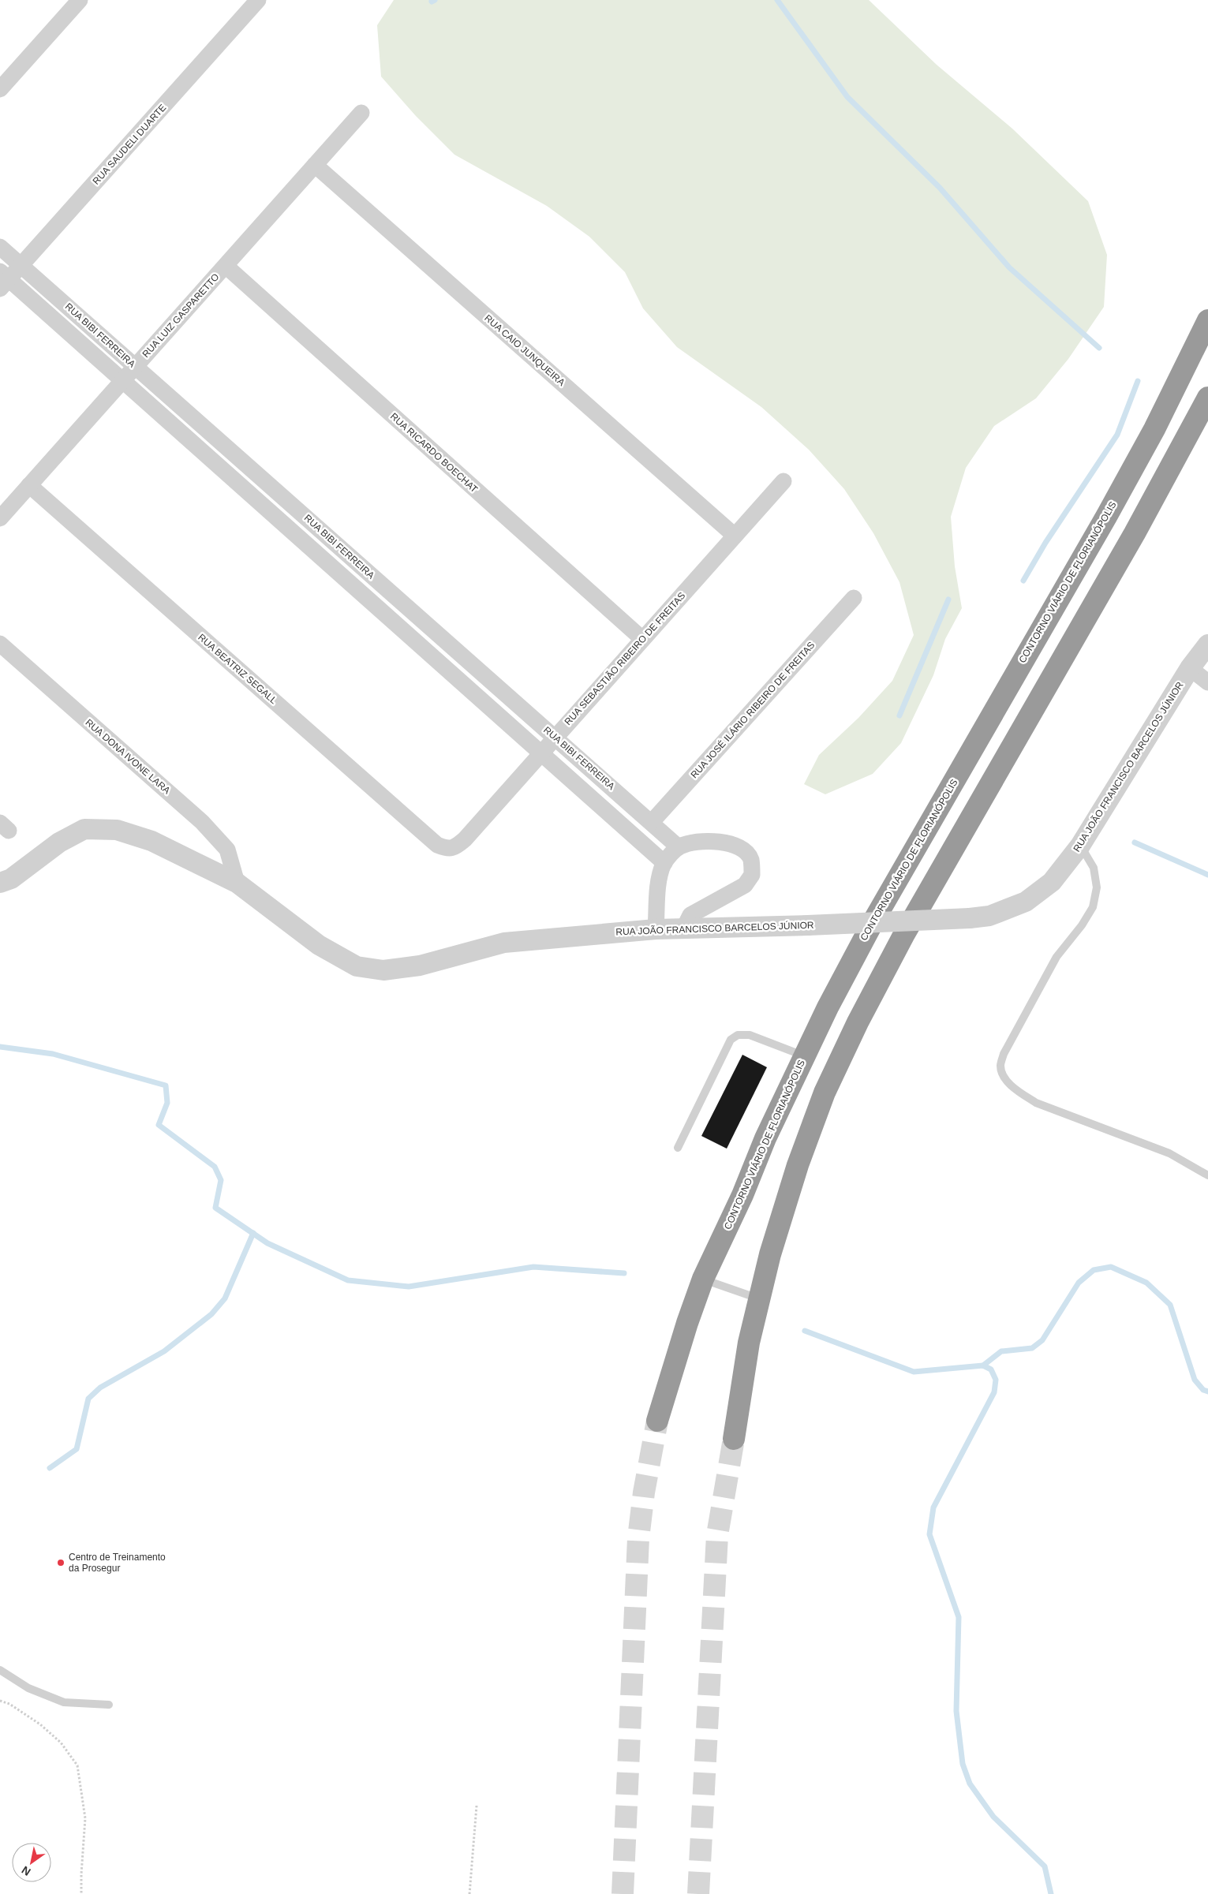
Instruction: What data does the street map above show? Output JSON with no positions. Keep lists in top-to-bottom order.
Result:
{
  "streets": {
    "highway": ["CONTORNO VIÁRIO DE FLORIANÓPOLIS"],
    "street": [
      "RUA SAUDELI DUARTE",
      "RUA LUIZ GASPARETTO",
      "RUA BIBI FERREIRA",
      "RUA CAIO JUNQUEIRA",
      "RUA RICARDO BOECHAT",
      "RUA SEBASTIÃO RIBEIRO DE FREITAS",
      "RUA BEATRIZ SEGALL",
      "RUA JOSÉ ILÁRIO RIBEIRO DE FREITAS",
      "RUA DONA IVONE LARA",
      "RUA JOÃO FRANCISCO BARCELOS JÚNIOR"
    ]
  },
  "crossings": [
    ["RUA SAUDELI DUARTE", "RUA BIBI FERREIRA"],
    ["RUA LUIZ GASPARETTO", "RUA BIBI FERREIRA"],
    ["RUA LUIZ GASPARETTO", "RUA CAIO JUNQUEIRA"],
    ["RUA LUIZ GASPARETTO", "RUA RICARDO BOECHAT"],
    ["RUA LUIZ GASPARETTO", "RUA BEATRIZ SEGALL"],
    ["RUA BIBI FERREIRA", "RUA SEBASTIÃO RIBEIRO DE FREITAS"],
    ["RUA BIBI FERREIRA", "RUA JOSÉ ILÁRIO RIBEIRO DE FREITAS"],
    ["RUA CAIO JUNQUEIRA", "RUA SEBASTIÃO RIBEIRO DE FREITAS"],
    ["RUA RICARDO BOECHAT", "RUA SEBASTIÃO RIBEIRO DE FREITAS"],
    ["RUA SEBASTIÃO RIBEIRO DE FREITAS", "RUA BEATRIZ SEGALL"],
    ["RUA DONA IVONE LARA", "RUA JOÃO FRANCISCO BARCELOS JÚNIOR"]
  ],
  "places": ["Centro de Treinamento da Prosegur"],
  "north": "bottom left"
}
